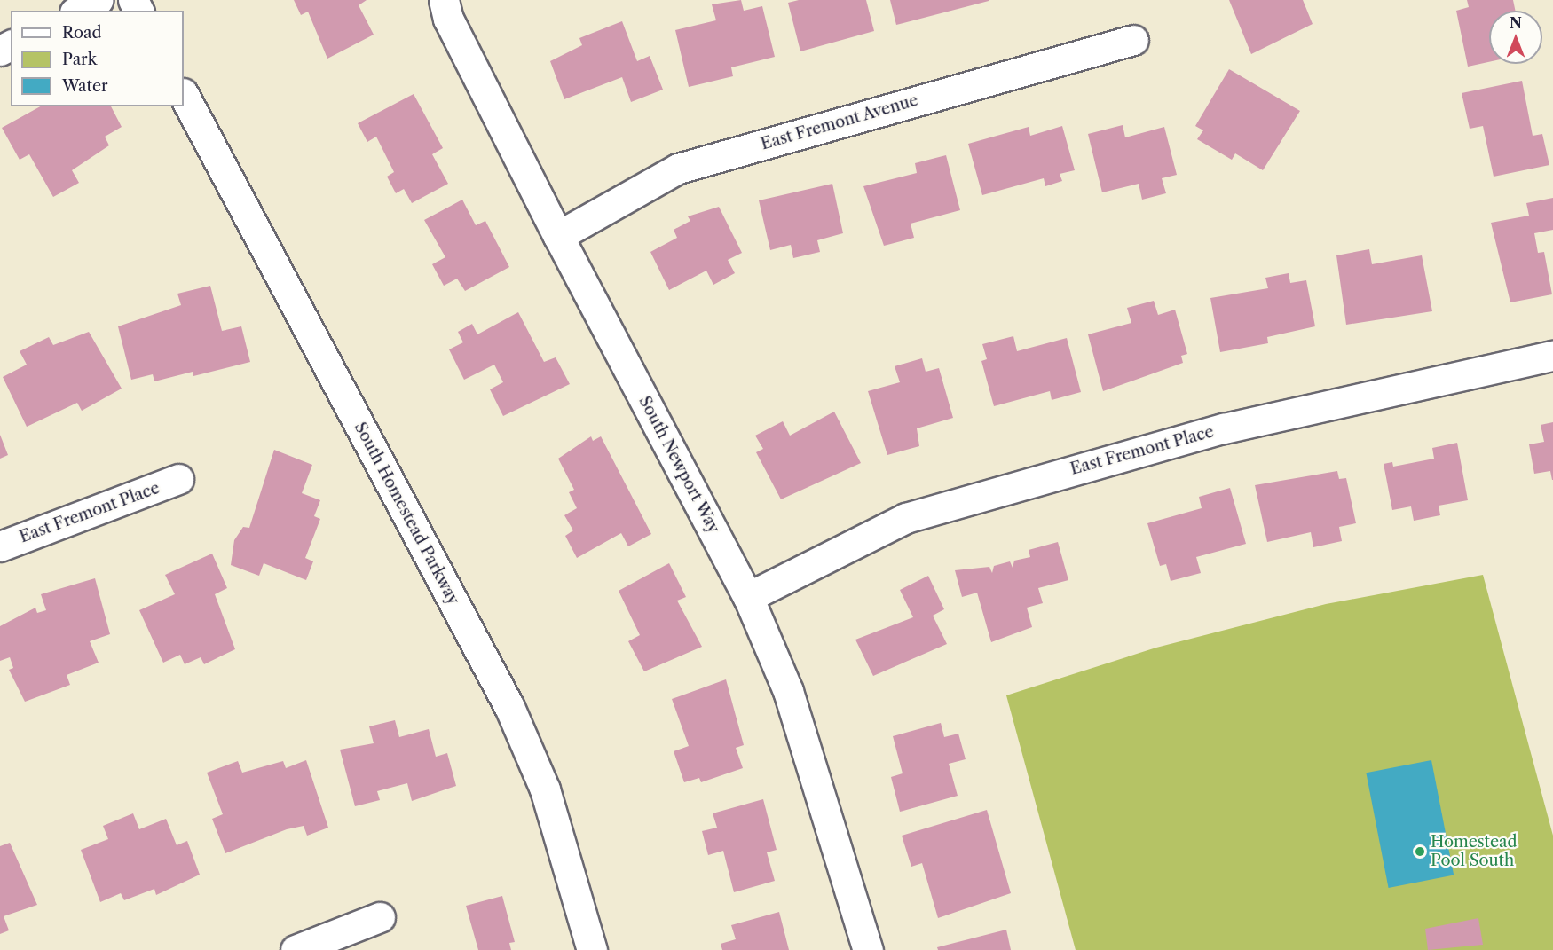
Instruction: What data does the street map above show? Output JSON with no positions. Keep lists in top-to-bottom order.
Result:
{
  "streets": {
    "street": [
      "East Fremont Avenue",
      "East Fremont Place",
      "South Newport Way",
      "South Homestead Parkway"
    ]
  },
  "crossings": [
    ["East Fremont Avenue", "South Newport Way"],
    ["East Fremont Place", "South Newport Way"]
  ],
  "places": ["Homestead Pool South"],
  "legend": ["Road", "Park", "Water"],
  "north": "top"
}
